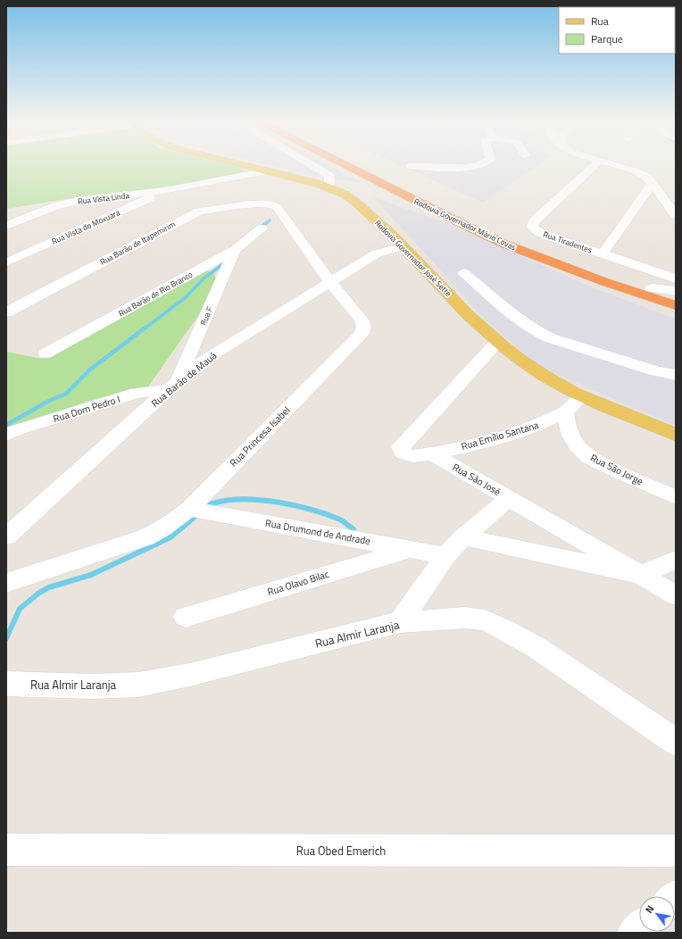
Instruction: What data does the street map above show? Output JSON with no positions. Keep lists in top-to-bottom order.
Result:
{
  "streets": {
    "highway": ["Rodovia Governador Mário Covas"],
    "main road": ["Rodovia Governador José Sette"],
    "street": [
      "Rua Vista Linda",
      "Rua Vista do Moxuara",
      "Rua Tiradentes",
      "Rua Barão de Itapemirim",
      "Rua Barão de Rio Branco",
      "Rua F",
      "Rua Barão de Mauá",
      "Rua Dom Pedro I",
      "Rua Emílio Santana",
      "Rua Princesa Isabel",
      "Rua São Jorge",
      "Rua São José",
      "Rua Drumond de Andrade",
      "Rua Olavo Bilac",
      "Rua Almir Laranja",
      "Rua Obed Emerich"
    ]
  },
  "crossings": [
    ["Rua Vista Linda", "Rua Vista do Moxuara"],
    ["Rua Vista Linda", "Rodovia Governador José Sette"],
    ["Rua Barão de Itapemirim", "Rua Princesa Isabel"],
    ["Rodovia Governador José Sette", "Rua Barão de Mauá"],
    ["Rua Barão de Rio Branco", "Rua F"],
    ["Rua F", "Rua Barão de Mauá"],
    ["Rua F", "Rua Dom Pedro I"],
    ["Rua Barão de Mauá", "Rua Dom Pedro I"],
    ["Rua Barão de Mauá", "Rua Princesa Isabel"],
    ["Rua Emílio Santana", "Rua São Jorge"],
    ["Rua Emílio Santana", "Rua São José"],
    ["Rua Princesa Isabel", "Rua Drumond de Andrade"],
    ["Rua Drumond de Andrade", "Rua Olavo Bilac"]
  ],
  "legend": ["Rua", "Parque"],
  "north": "top left"
}
